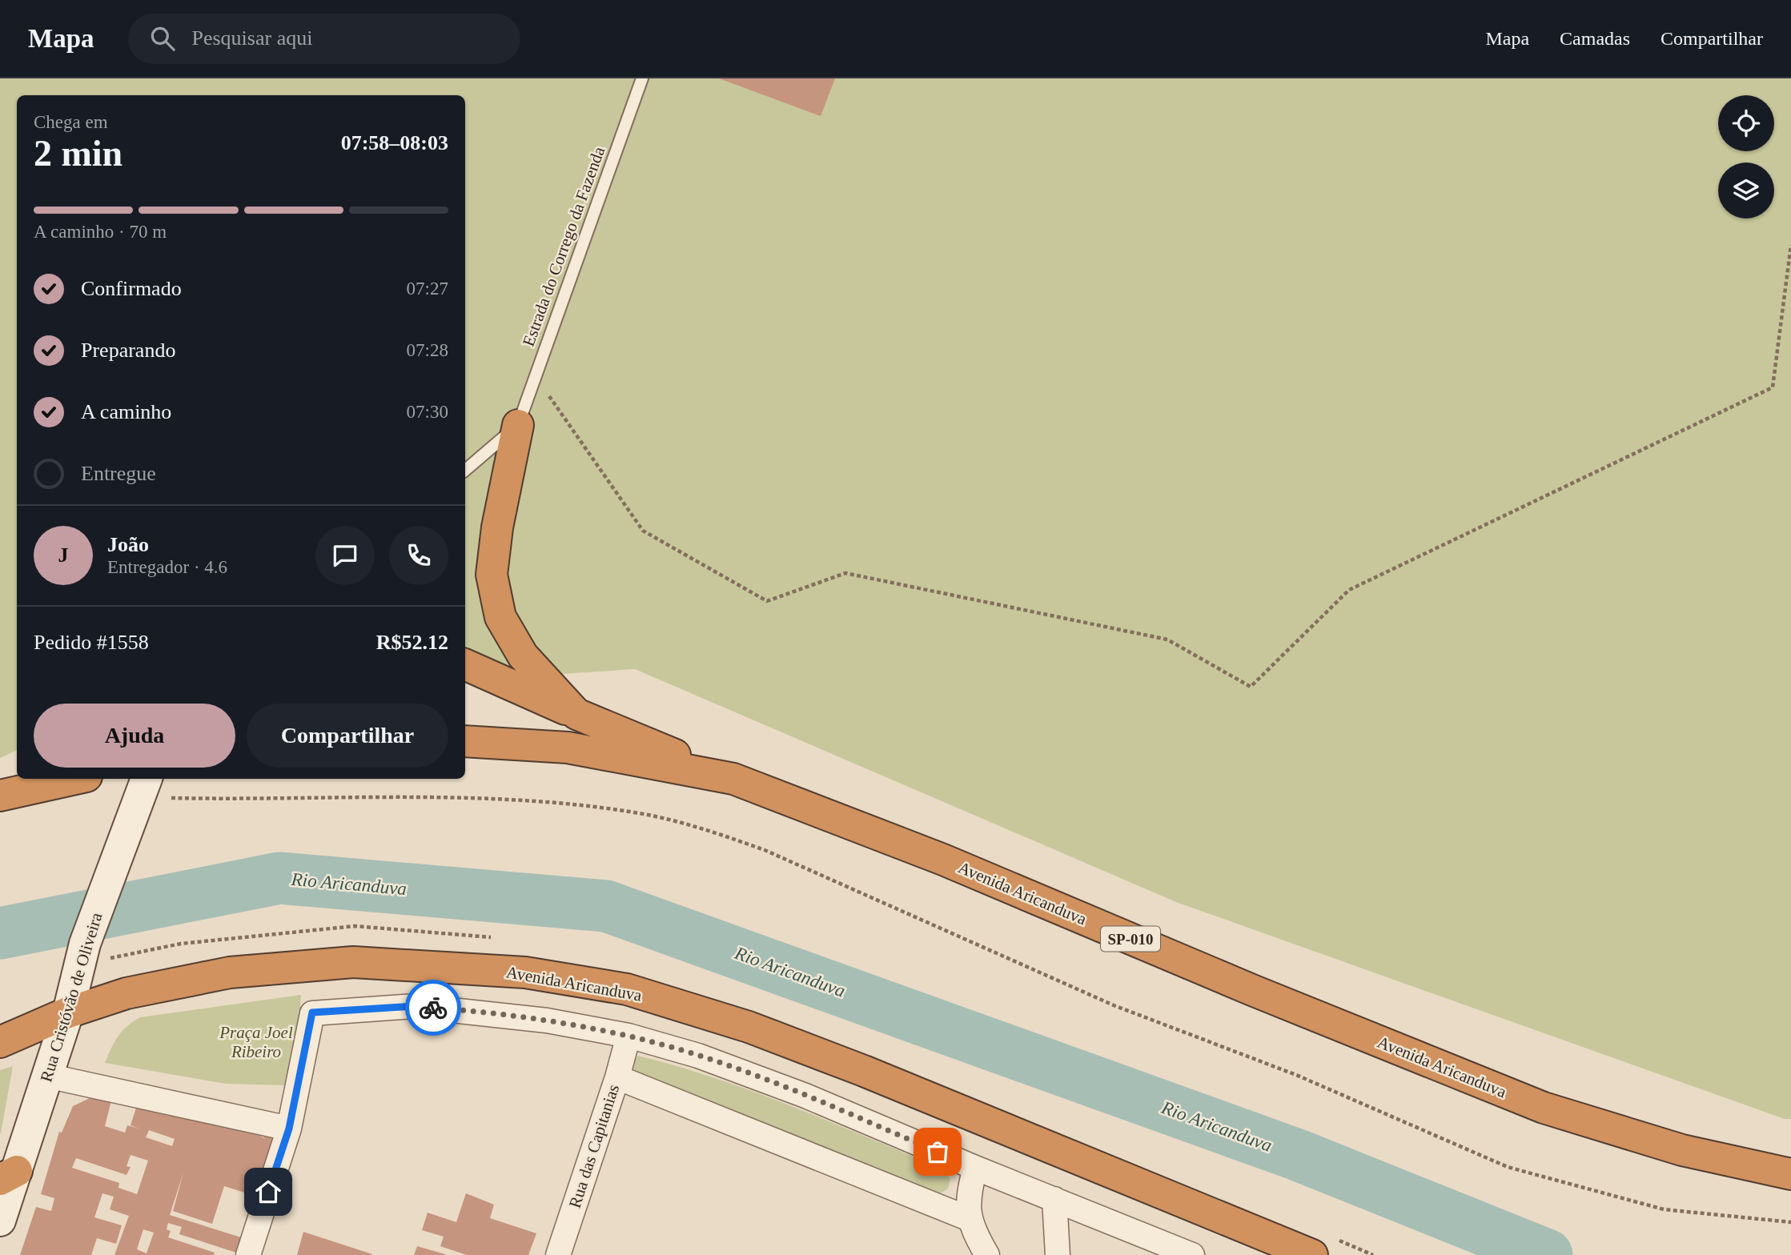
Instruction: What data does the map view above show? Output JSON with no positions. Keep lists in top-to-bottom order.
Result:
{
  "streets": {
    "highway": ["Avenida Aricanduva", "SP-010"],
    "street": ["Rua Cristóvão de Oliveira", "Rua das Capitanias"],
    "lane": ["Estrada do Corrego da Fazenda"]
  },
  "crossings": [
    ["Avenida Aricanduva", "Rua Cristóvão de Oliveira"]
  ],
  "water": ["Rio Aricanduva"],
  "parks": ["Praça Joel Ribeiro"],
  "page": {
    "header": "Mapa",
    "search": "Pesquisar aqui",
    "nav": ["Mapa", "Camadas", "Compartilhar"],
    "heading": ["2 min", "Chega em", "07:58–08:03"],
    "panel": [
      "João",
      "Entregador · 4.6",
      "Pedido #1558",
      "R$52.12"
    ],
    "bar": "A caminho · 70 m",
    "list": [
      ["Confirmado", "07:27"],
      ["Preparando", "07:28"],
      ["A caminho", "07:30"],
      "Entregue"
    ],
    "round": "J",
    "buttons": ["Ajuda", "Compartilhar"]
  }
}
